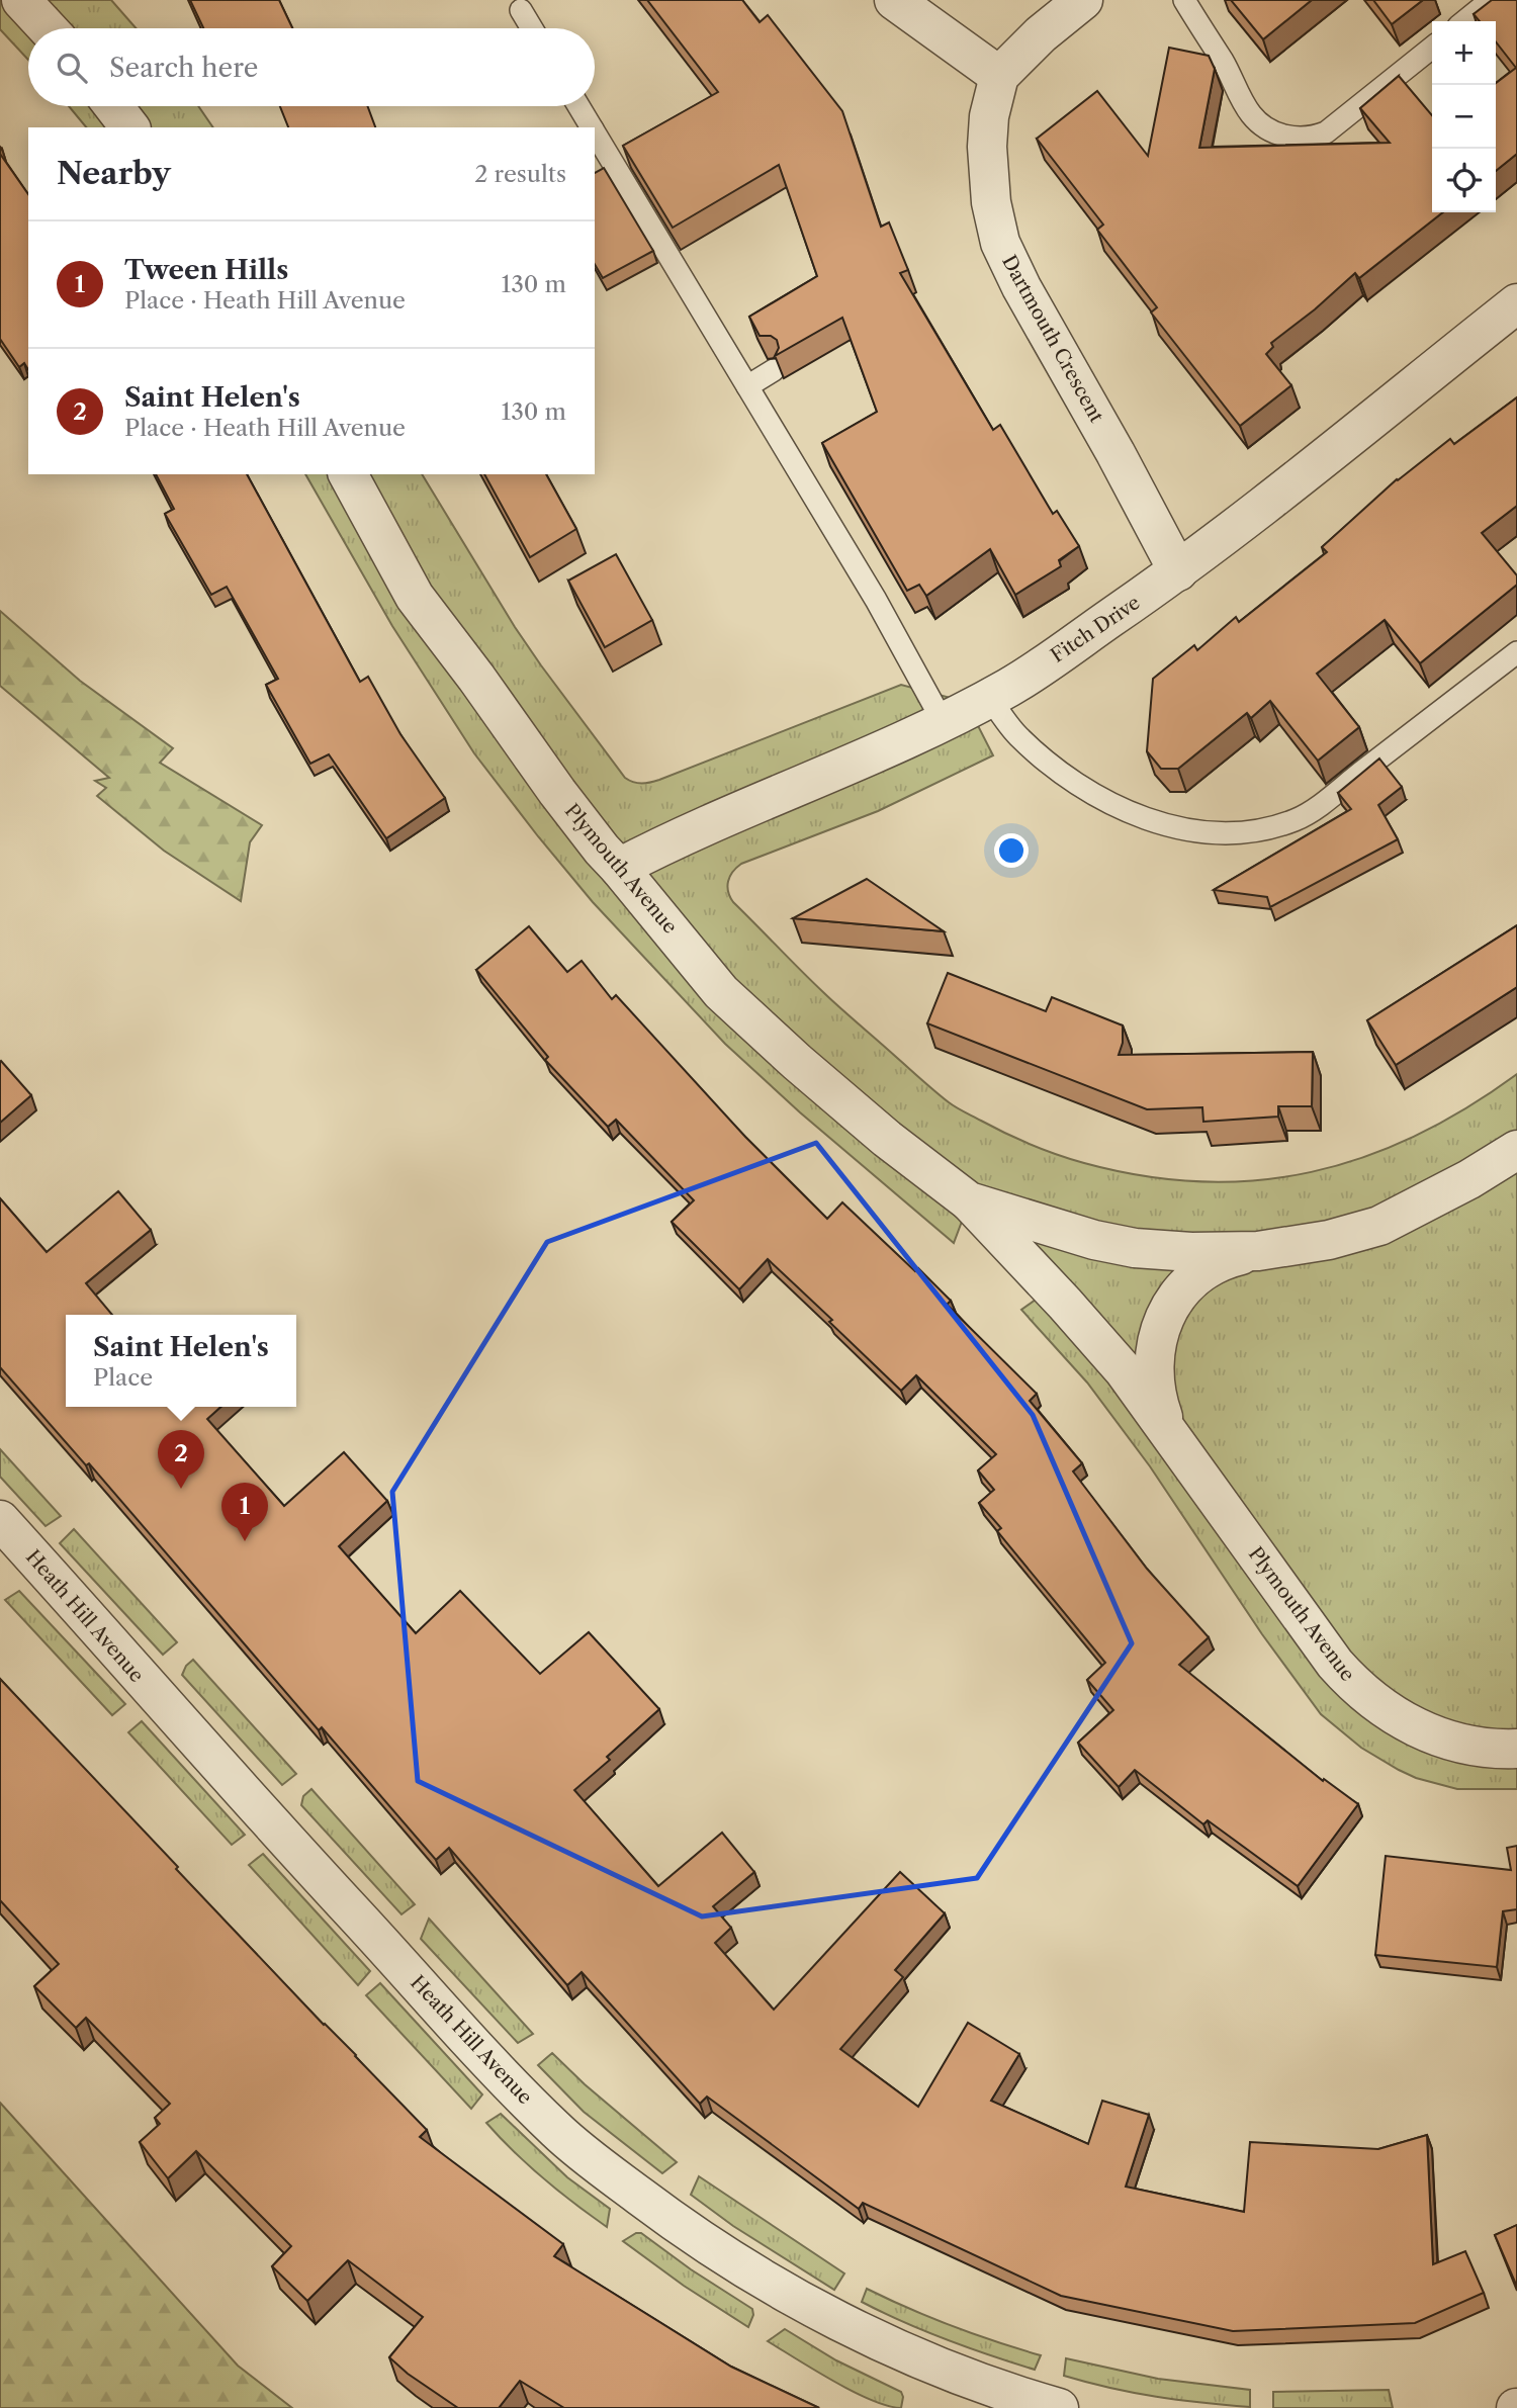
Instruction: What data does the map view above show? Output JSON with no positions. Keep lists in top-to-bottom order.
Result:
{
  "streets": {
    "street": [
      "Dartmouth Crescent",
      "Fitch Drive",
      "Plymouth Avenue",
      "Heath Hill Avenue"
    ]
  },
  "crossings": [
    ["Dartmouth Crescent", "Fitch Drive"],
    ["Fitch Drive", "Plymouth Avenue"]
  ],
  "page": {
    "map_buttons": ["+", "−"],
    "search": "Search here",
    "heading": ["Nearby", "2 results"],
    "list": [
      {
        "mark": "1",
        "name": "Tween Hills",
        "note": "Place · Heath Hill Avenue",
        "value": "130 m"
      },
      {
        "mark": "2",
        "name": "Saint Helen's",
        "note": "Place · Heath Hill Avenue",
        "value": "130 m"
      }
    ],
    "popup": ["Saint Helen's", "Place"],
    "pins": ["2", "1"]
  }
}
